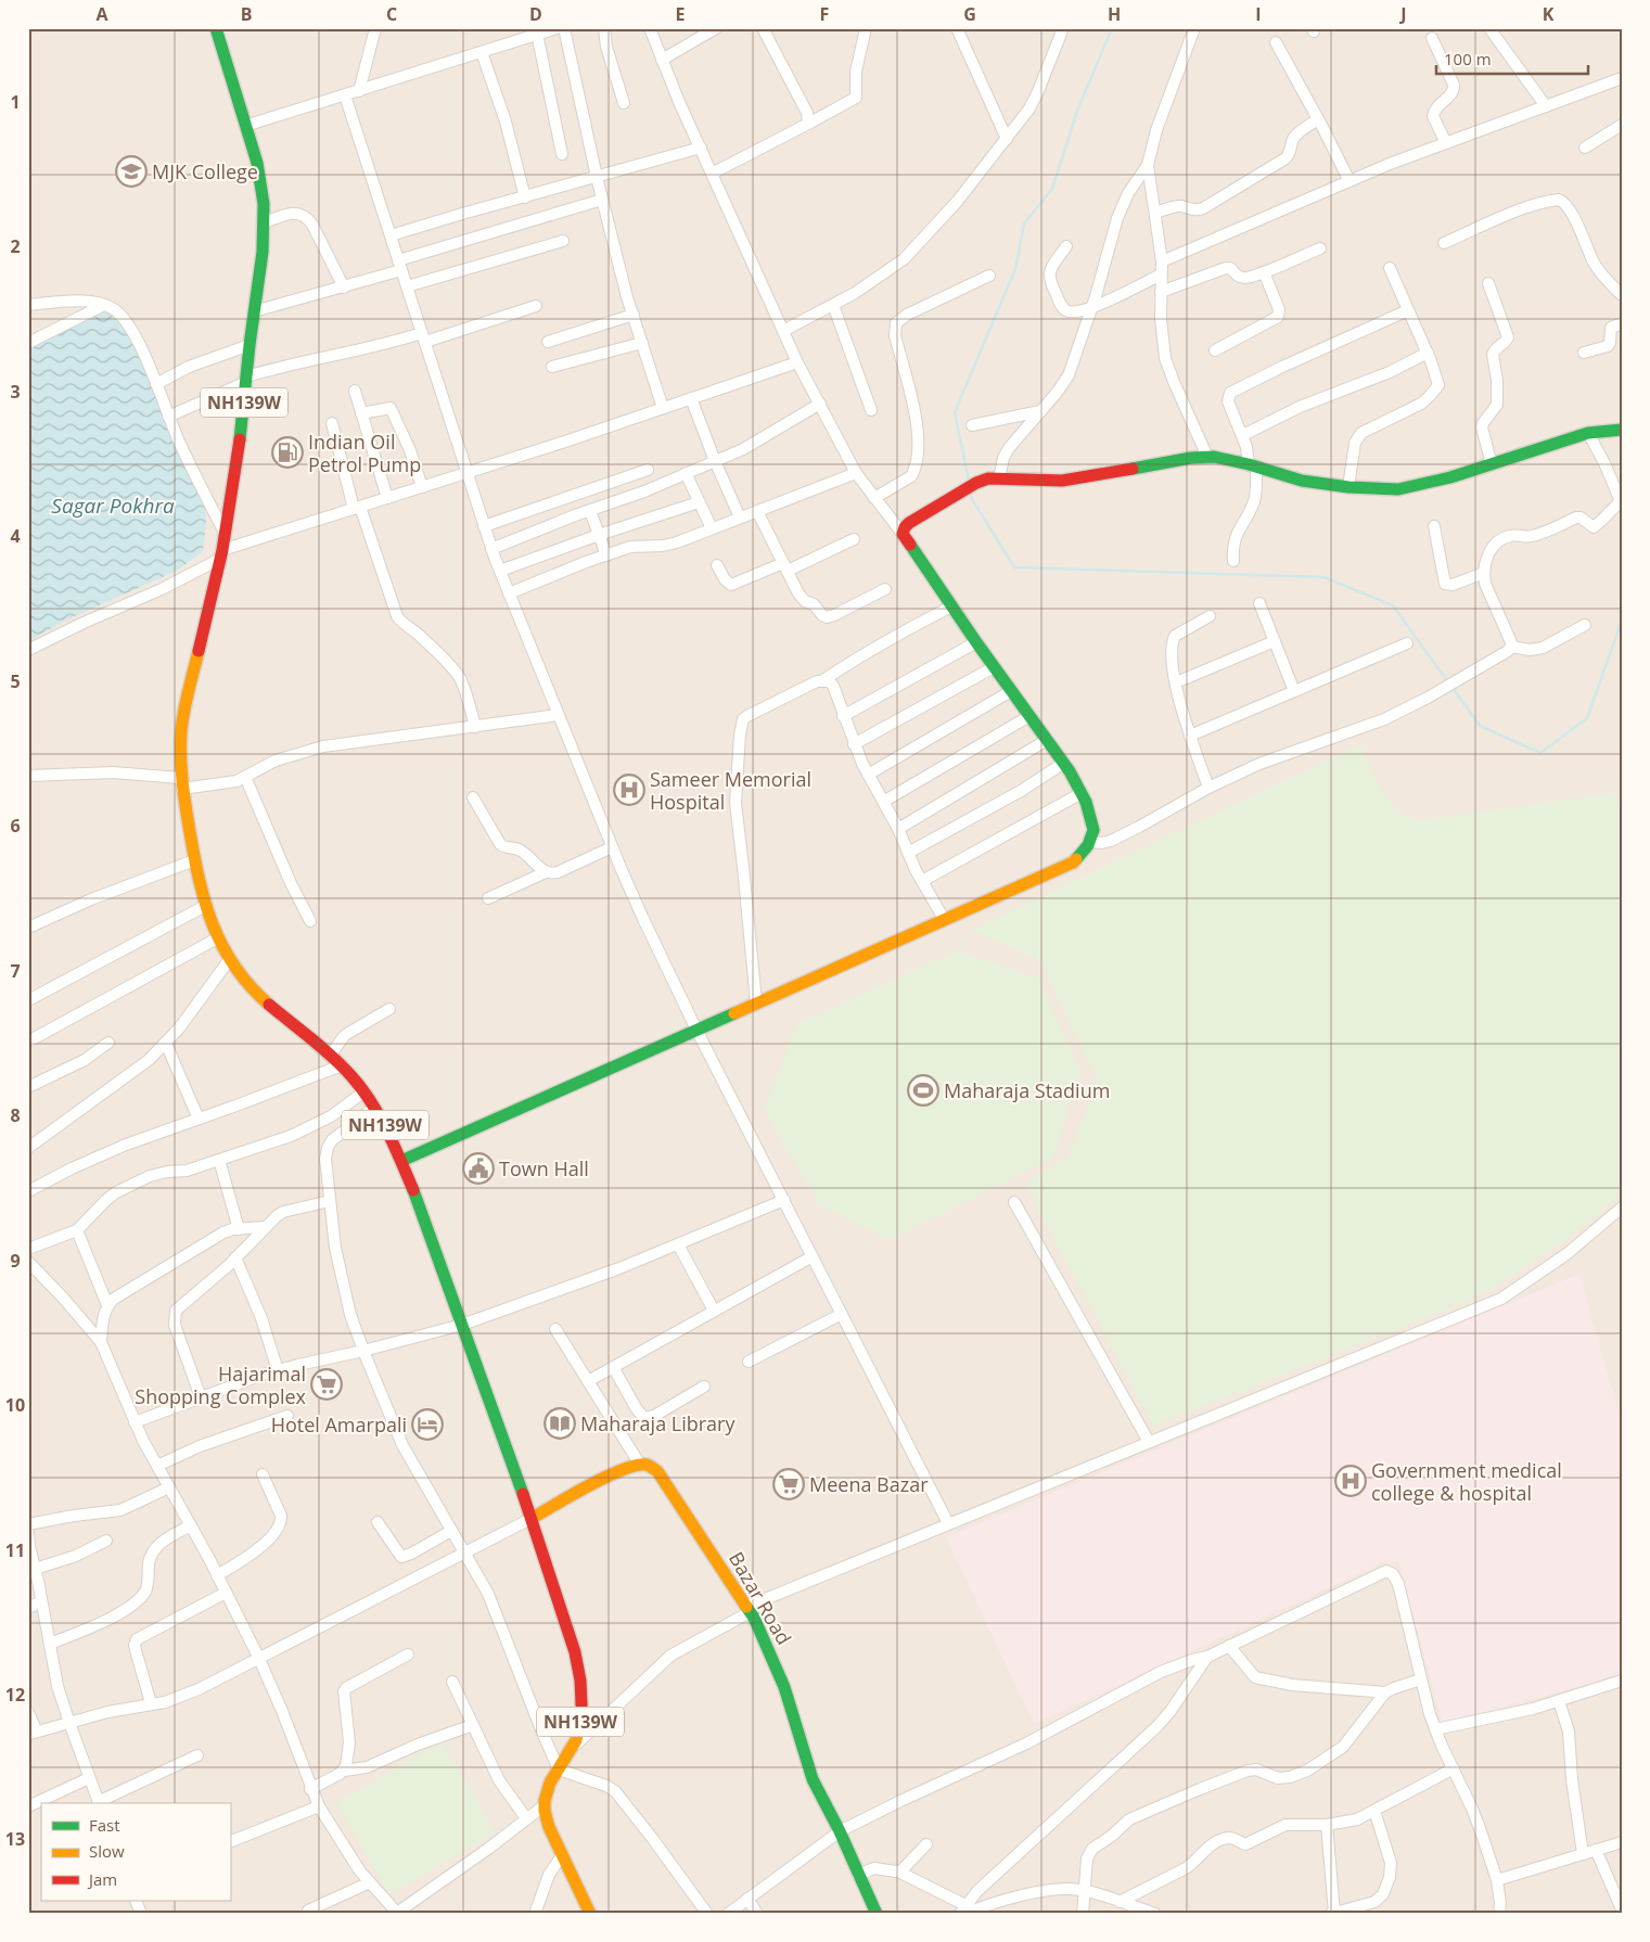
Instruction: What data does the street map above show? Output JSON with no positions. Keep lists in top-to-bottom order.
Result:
{
  "streets": {
    "main road": ["NH139W", "Bazar Road"]
  },
  "water": ["Sagar Pokhra"],
  "places": {
    "school or university": ["MJK College"],
    "fuel station": ["Indian Oil Petrol Pump"],
    "hospital": ["Sameer Memorial Hospital", "Government medical college & hospital"],
    "sports": ["Maharaja Stadium"],
    "public building": ["Town Hall"],
    "supermarket": ["Hajarimal Shopping Complex", "Meena Bazar"],
    "library": ["Maharaja Library"],
    "hotel": ["Hotel Amarpali"]
  },
  "legend": ["Fast", "Slow", "Jam"],
  "scale_bar": "100 m",
  "grid": {
    "columns": [
      "A",
      "B",
      "C",
      "D",
      "E",
      "F",
      "G",
      "H",
      "I",
      "J",
      "K"
    ],
    "rows": [
      "1",
      "2",
      "3",
      "4",
      "5",
      "6",
      "7",
      "8",
      "9",
      "10",
      "11",
      "12",
      "13"
    ]
  }
}
